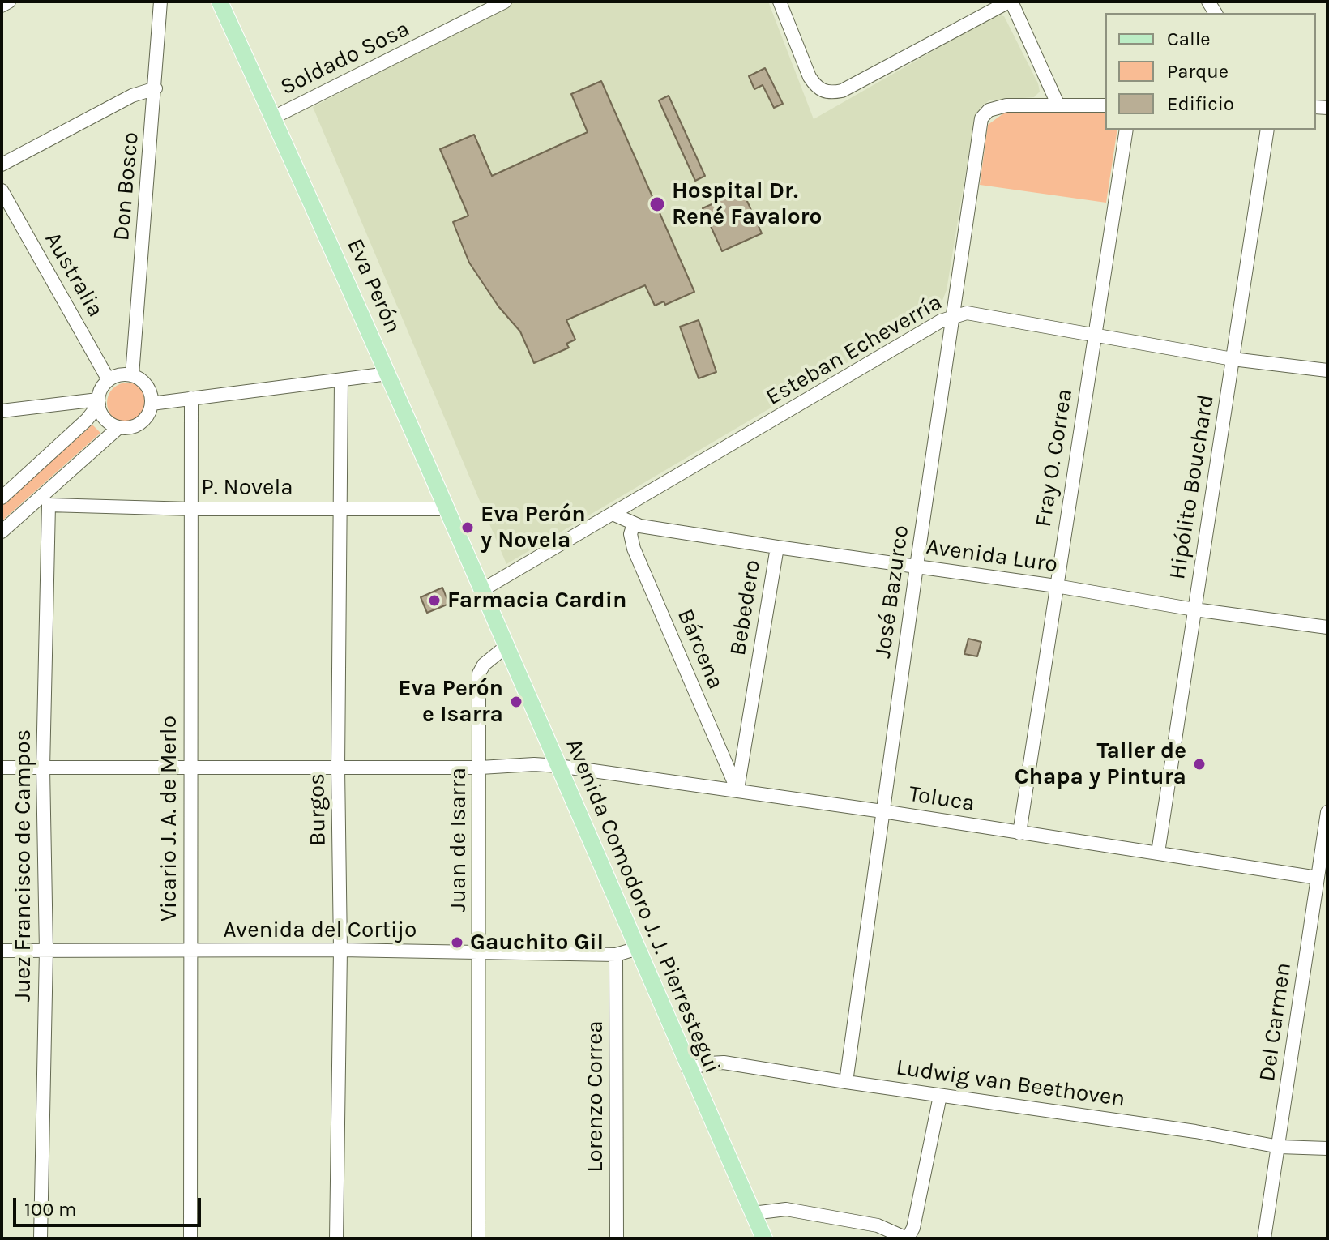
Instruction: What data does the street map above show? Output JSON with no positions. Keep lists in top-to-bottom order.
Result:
{
  "streets": {
    "main road": ["Eva Perón", "Avenida Comodoro J. J. Pierrestegui"],
    "street": [
      "Soldado Sosa",
      "Don Bosco",
      "Australia",
      "Esteban Echeverría",
      "Fray O. Correa",
      "Hipólito Bouchard",
      "P. Novela",
      "Avenida Luro",
      "José Bazurco",
      "Bebedero",
      "Bárcena",
      "Toluca",
      "Burgos",
      "Vicario J. A. de Merlo",
      "Juan de Isarra",
      "Juez Francisco de Campos",
      "Avenida del Cortijo",
      "Del Carmen",
      "Ludwig van Beethoven",
      "Lorenzo Correa"
    ]
  },
  "crossings": [
    ["Soldado Sosa", "Eva Perón"],
    ["Don Bosco", "Australia"],
    ["Eva Perón", "Esteban Echeverría"],
    ["Eva Perón", "P. Novela"],
    ["Eva Perón", "Avenida Comodoro J. J. Pierrestegui"],
    ["Esteban Echeverría", "Fray O. Correa"],
    ["Esteban Echeverría", "Hipólito Bouchard"],
    ["Esteban Echeverría", "Avenida Luro"],
    ["Esteban Echeverría", "José Bazurco"],
    ["Esteban Echeverría", "Avenida Comodoro J. J. Pierrestegui"],
    ["Fray O. Correa", "Avenida Luro"],
    ["Fray O. Correa", "Toluca"],
    ["Hipólito Bouchard", "Avenida Luro"],
    ["Hipólito Bouchard", "Toluca"],
    ["P. Novela", "Burgos"],
    ["P. Novela", "Vicario J. A. de Merlo"],
    ["P. Novela", "Juez Francisco de Campos"],
    ["Avenida Luro", "José Bazurco"],
    ["Avenida Luro", "Bebedero"],
    ["Avenida Luro", "Bárcena"],
    ["José Bazurco", "Toluca"],
    ["José Bazurco", "Ludwig van Beethoven"],
    ["Bebedero", "Bárcena"],
    ["Bebedero", "Toluca"],
    ["Bárcena", "Toluca"],
    ["Toluca", "Burgos"],
    ["Toluca", "Vicario J. A. de Merlo"],
    ["Toluca", "Juan de Isarra"],
    ["Toluca", "Juez Francisco de Campos"],
    ["Toluca", "Avenida Comodoro J. J. Pierrestegui"],
    ["Toluca", "Del Carmen"],
    ["Burgos", "Avenida del Cortijo"],
    ["Vicario J. A. de Merlo", "Avenida del Cortijo"],
    ["Juan de Isarra", "Avenida Comodoro J. J. Pierrestegui"],
    ["Juan de Isarra", "Avenida del Cortijo"],
    ["Juez Francisco de Campos", "Avenida del Cortijo"],
    ["Avenida Comodoro J. J. Pierrestegui", "Avenida del Cortijo"],
    ["Avenida Comodoro J. J. Pierrestegui", "Ludwig van Beethoven"],
    ["Avenida del Cortijo", "Lorenzo Correa"],
    ["Del Carmen", "Ludwig van Beethoven"]
  ],
  "places": [
    "Hospital Dr. René Favaloro",
    "Eva Perón y Novela",
    "Farmacia Cardin",
    "Eva Perón e Isarra",
    "Taller de Chapa y Pintura",
    "Gauchito Gil"
  ],
  "legend": ["Calle", "Parque", "Edificio"],
  "scale_bar": "100 m"
}
